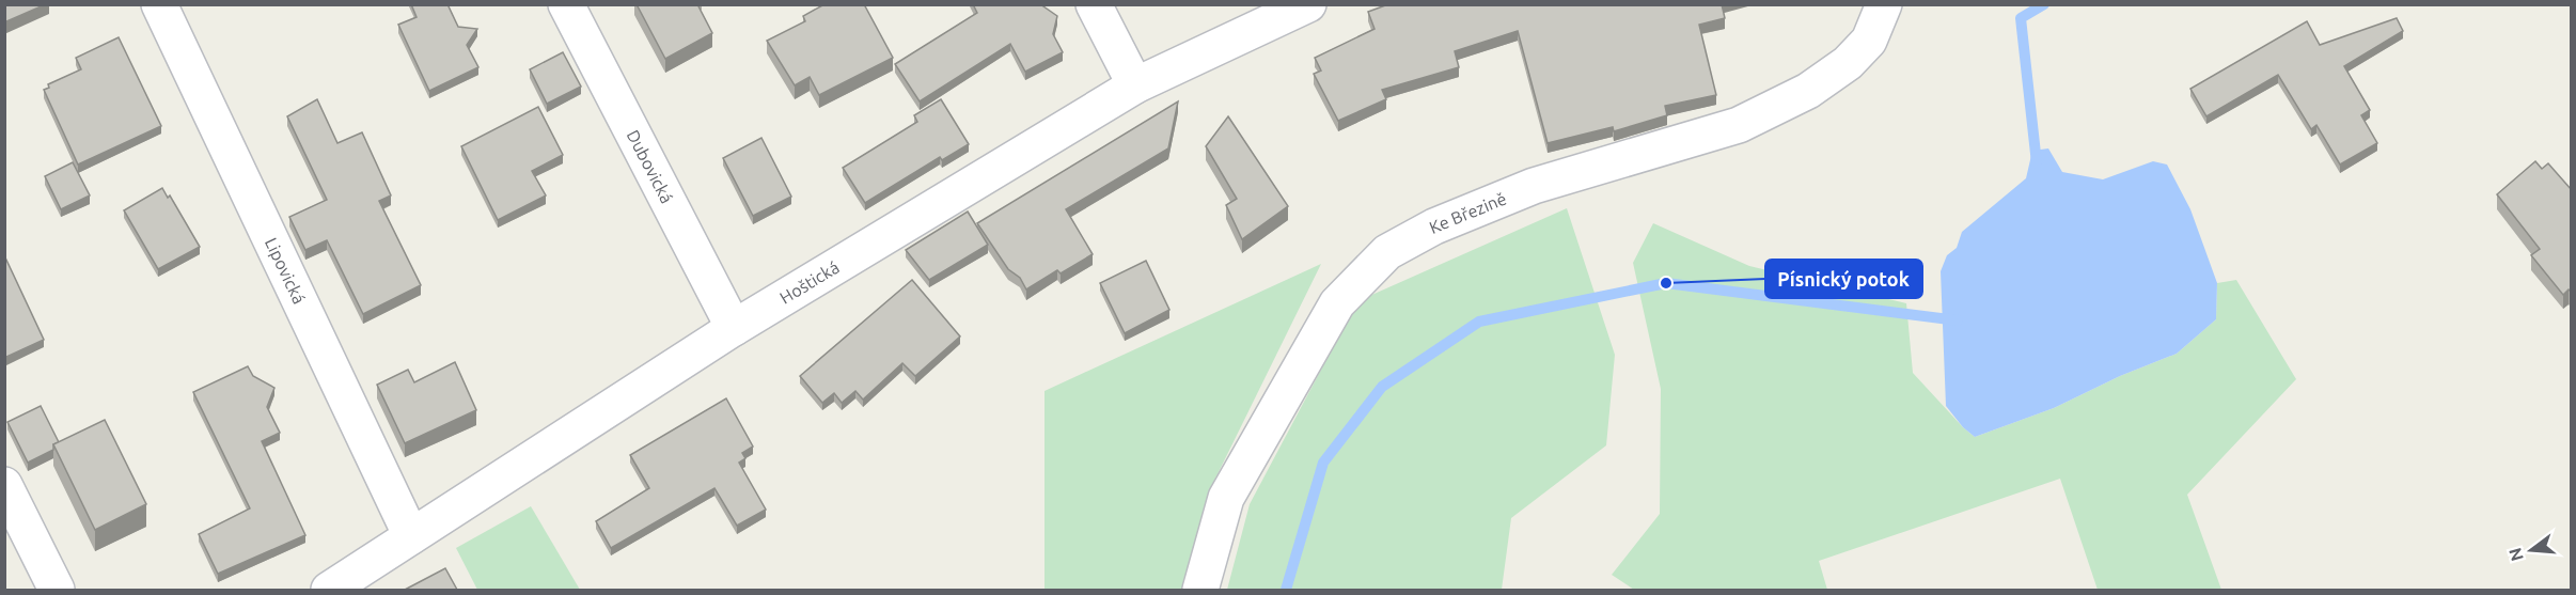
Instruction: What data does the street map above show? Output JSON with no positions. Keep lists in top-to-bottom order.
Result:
{
  "streets": {
    "street": [
      "Dubovická",
      "Ke Březině",
      "Lipovická",
      "Hoštická"
    ]
  },
  "crossings": [
    ["Dubovická", "Hoštická"],
    ["Lipovická", "Hoštická"]
  ],
  "places": ["Písnický potok"],
  "north": "left"
}
